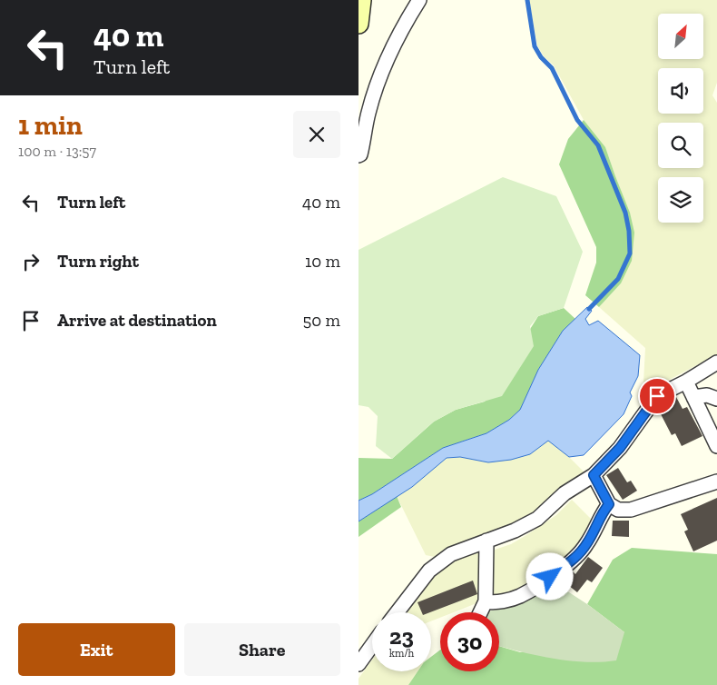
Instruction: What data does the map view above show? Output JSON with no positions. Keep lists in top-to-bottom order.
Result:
{
  "north": "top right",
  "page": {
    "turn": ["40 m", "Turn left"],
    "heading": ["1 min", "100 m · 13:57"],
    "list": [
      {
        "name": "Turn left",
        "value": "40 m"
      },
      {
        "name": "Turn right",
        "value": "10 m"
      },
      {
        "name": "Arrive at destination",
        "value": "50 m"
      }
    ],
    "speed": "23 km/h",
    "limit": "30",
    "buttons": ["Exit", "Share"]
  }
}
